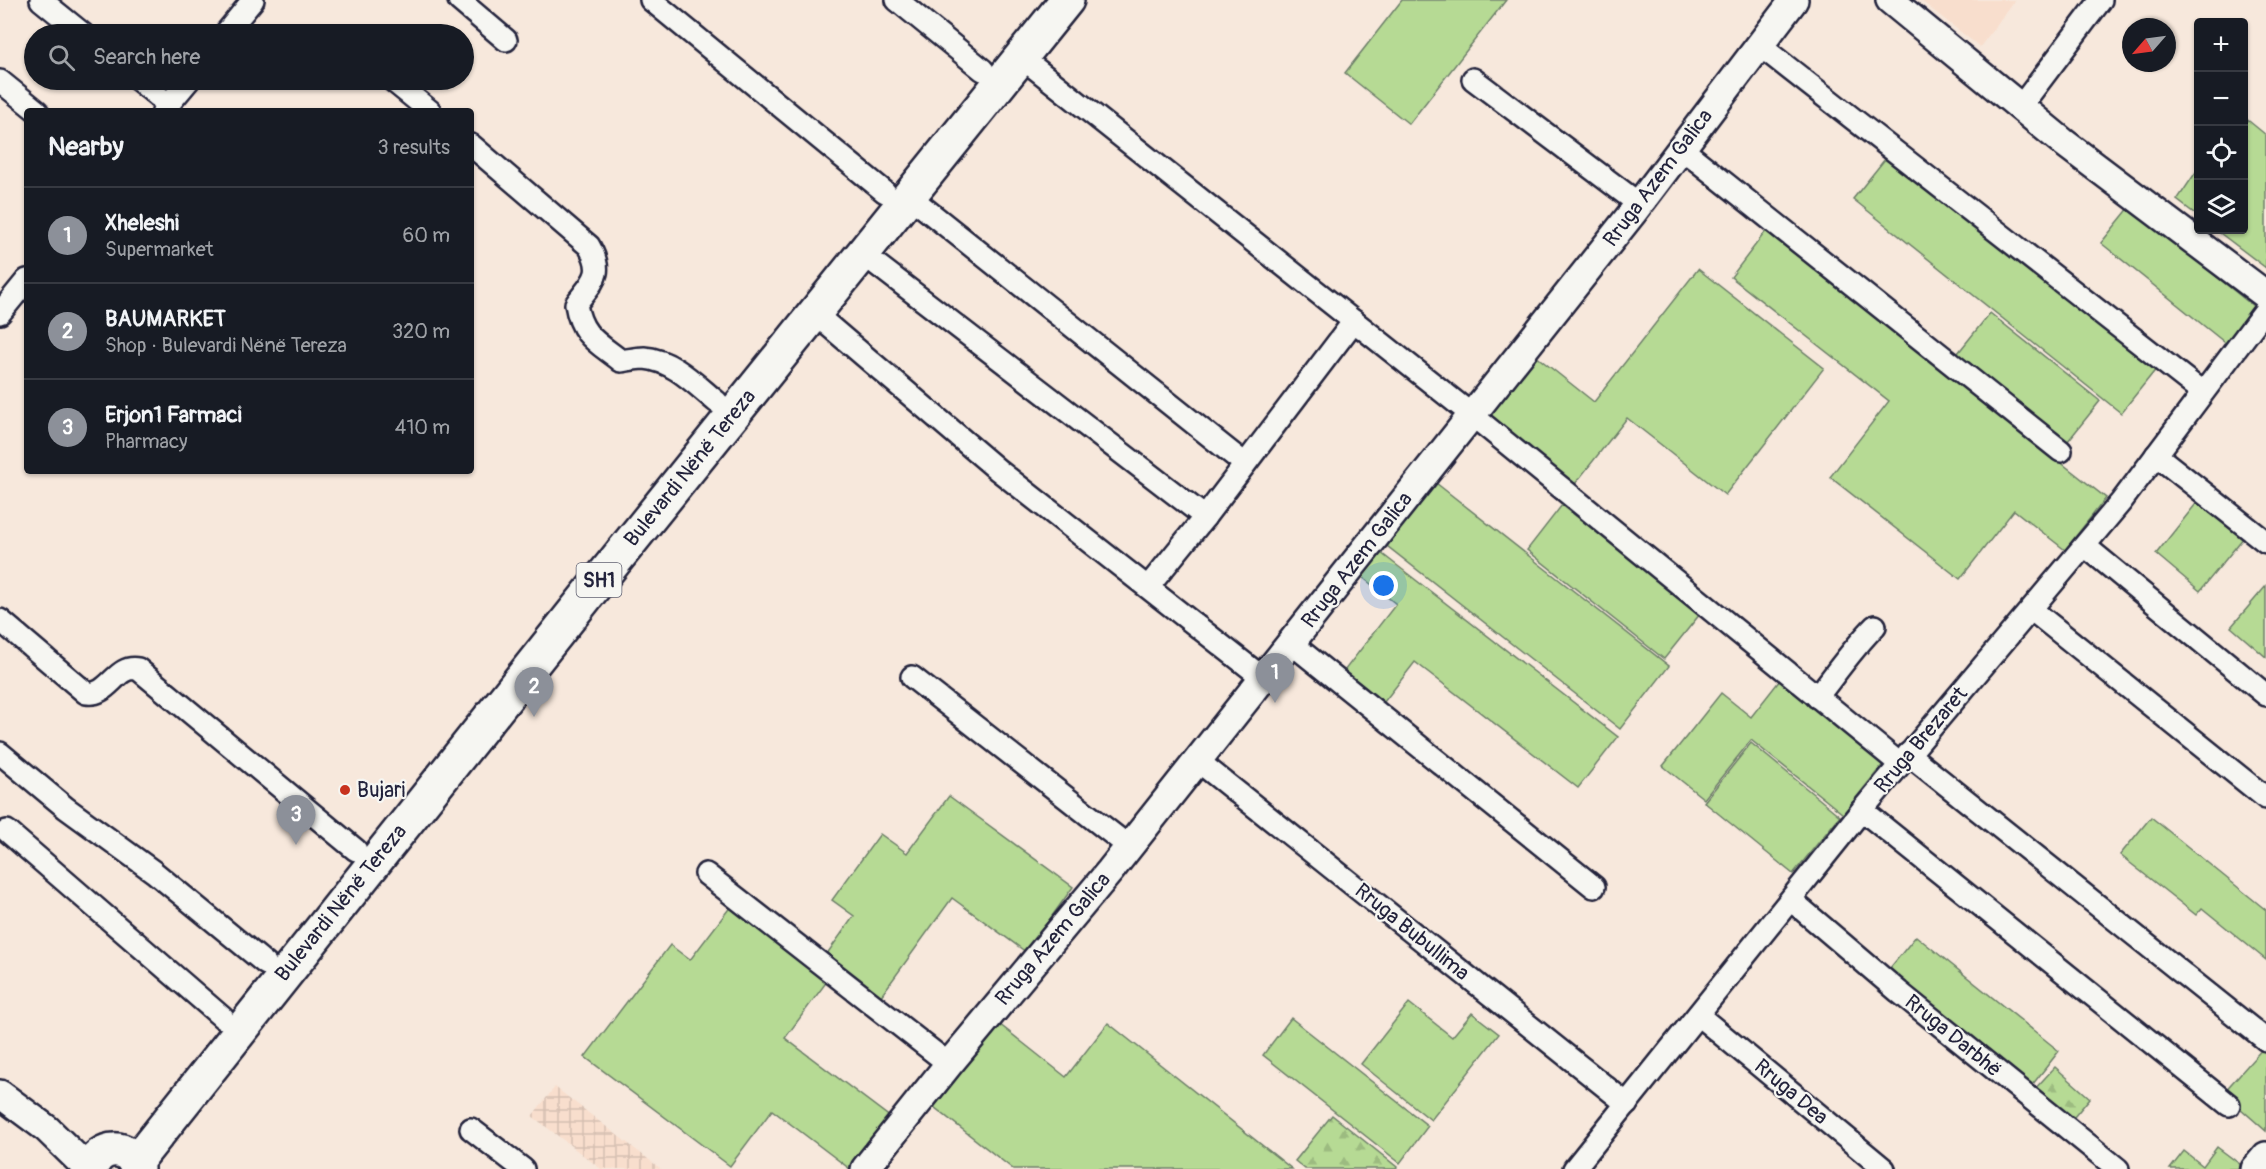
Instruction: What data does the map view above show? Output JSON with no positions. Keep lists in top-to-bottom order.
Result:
{
  "streets": {
    "main road": ["Bulevardi Nënë Tereza", "SH1"],
    "street": [
      "Rruga Azem Galica",
      "Rruga Brezaret",
      "Rruga Bubullima",
      "Rruga Darbhë",
      "Rruga Dea"
    ]
  },
  "crossings": [
    ["Rruga Azem Galica", "Rruga Bubullima"],
    ["Rruga Brezaret", "Rruga Bubullima"],
    ["Rruga Brezaret", "Rruga Darbhë"],
    ["Rruga Brezaret", "Rruga Dea"]
  ],
  "places": ["Bujari"],
  "north": "bottom left",
  "page": {
    "map_buttons": ["+", "−"],
    "search": "Search here",
    "heading": ["Nearby", "3 results"],
    "list": [
      {
        "mark": "1",
        "name": "Xheleshi",
        "note": "Supermarket",
        "value": "60 m"
      },
      {
        "mark": "2",
        "name": "BAUMARKET",
        "note": "Shop · Bulevardi Nënë Tereza",
        "value": "320 m"
      },
      {
        "mark": "3",
        "name": "Erjon1 Farmaci",
        "note": "Pharmacy",
        "value": "410 m"
      }
    ],
    "pins": ["1", "2", "3"]
  }
}
